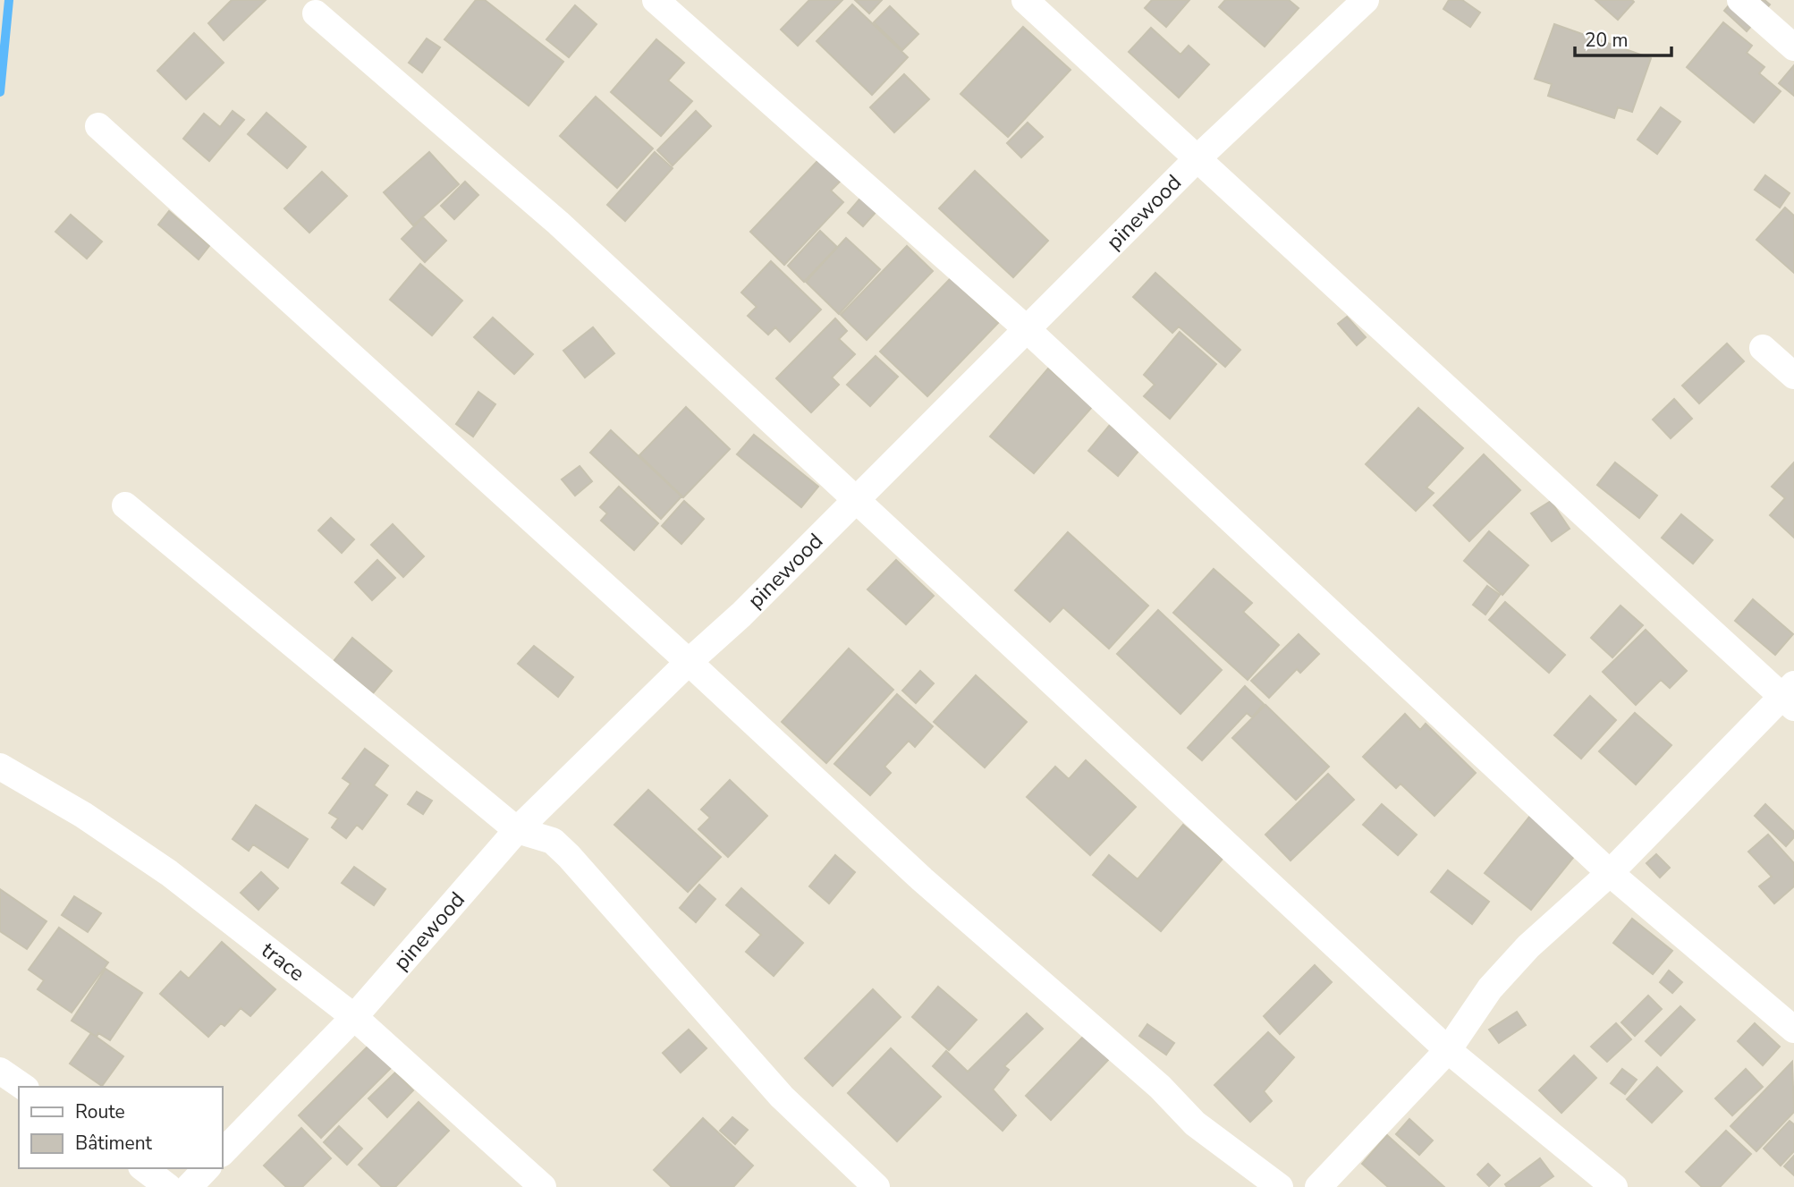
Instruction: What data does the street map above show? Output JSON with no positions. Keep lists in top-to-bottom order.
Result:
{
  "streets": {
    "street": ["pinewood", "trace"]
  },
  "crossings": [
    ["pinewood", "trace"]
  ],
  "legend": ["Route", "Bâtiment"],
  "scale_bar": "20 m"
}
